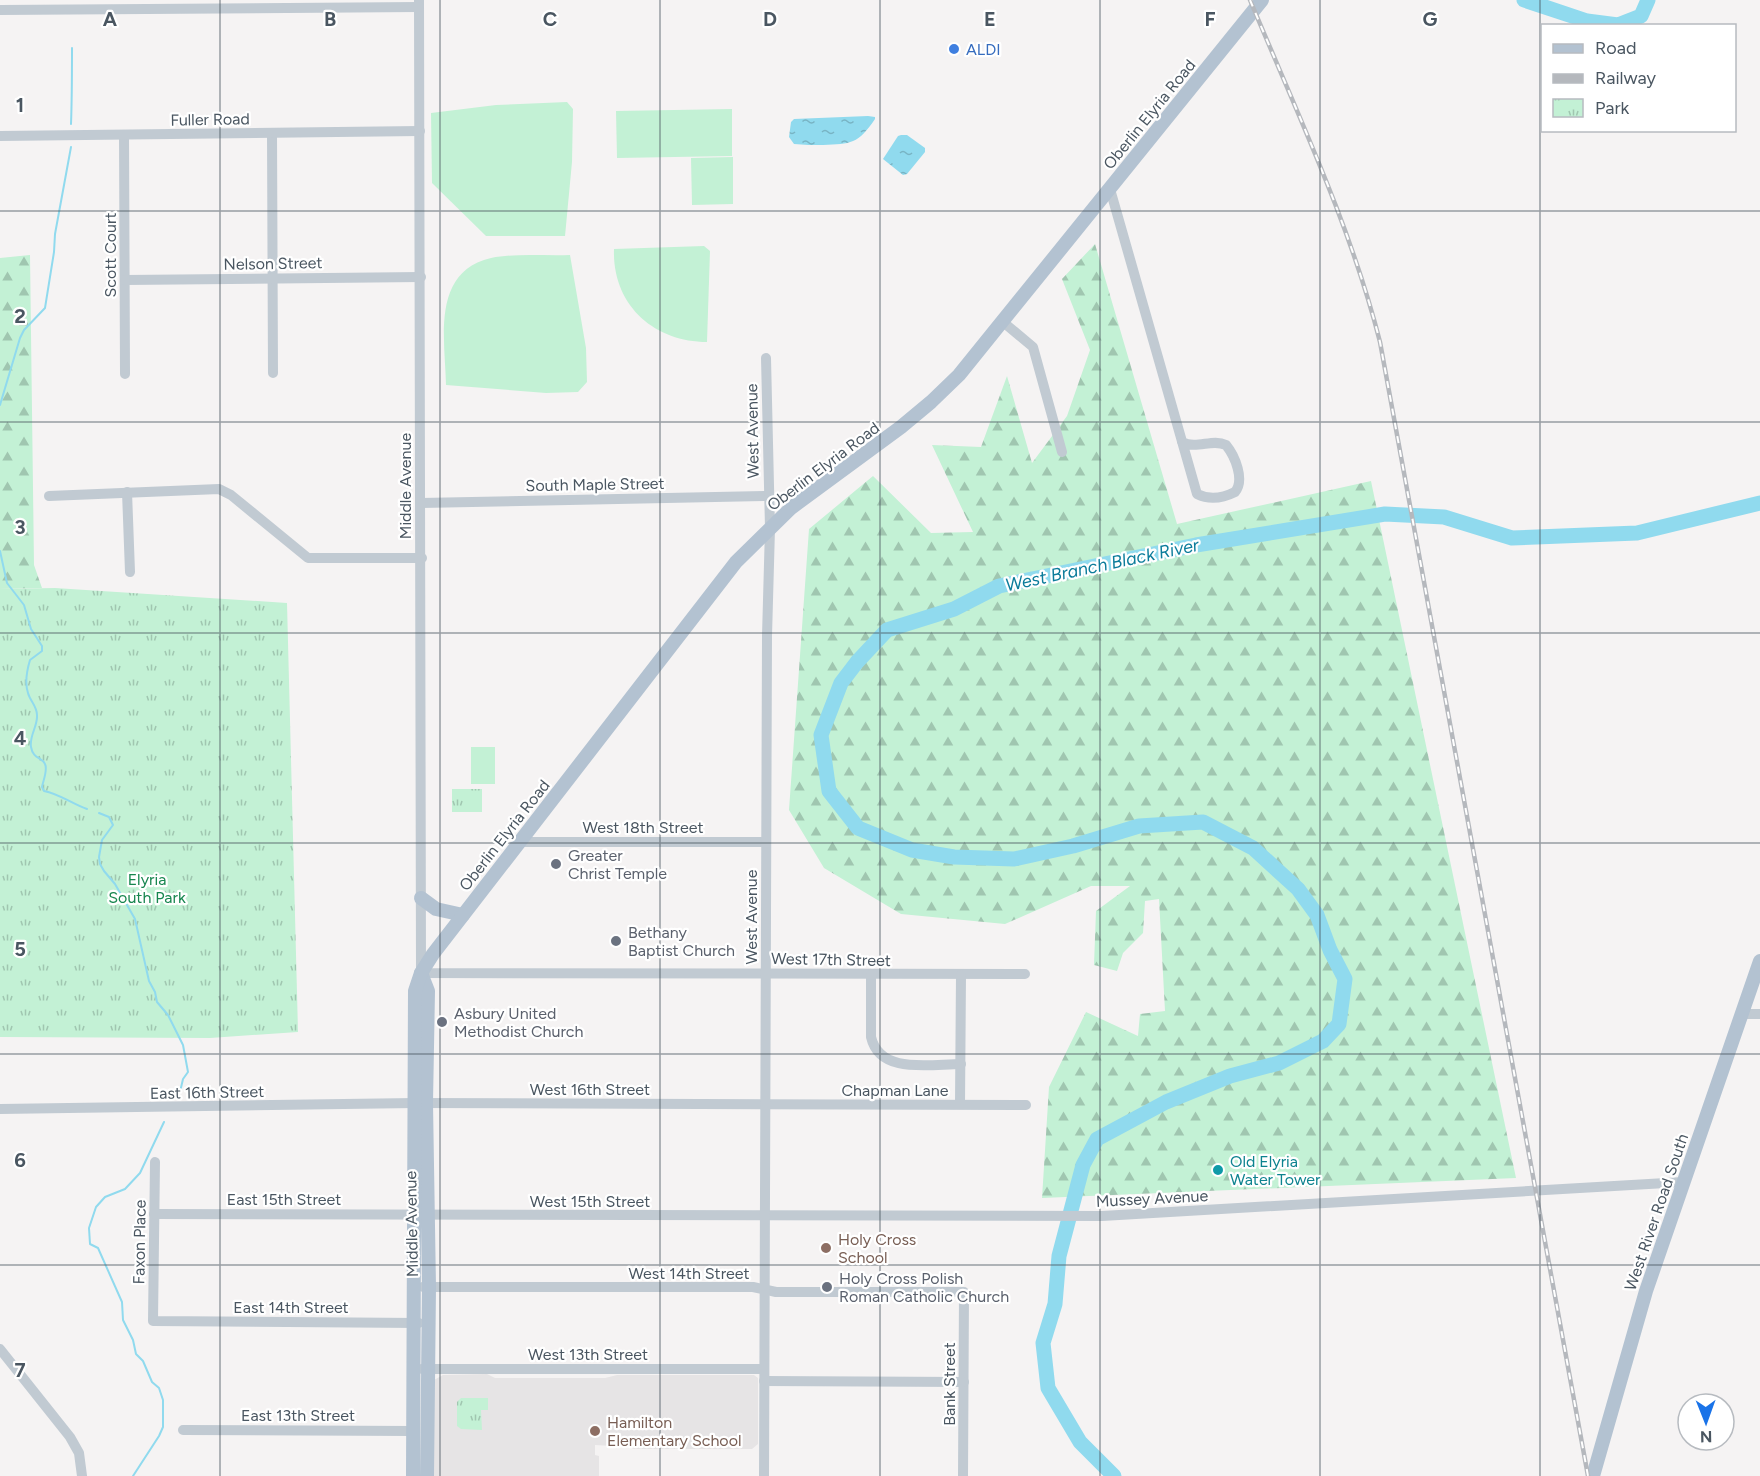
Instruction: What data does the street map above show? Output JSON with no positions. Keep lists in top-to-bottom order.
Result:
{
  "streets": {
    "main road": ["Oberlin Elyria Road", "Middle Avenue", "West River Road South"],
    "street": [
      "Fuller Road",
      "Scott Court",
      "Nelson Street",
      "West Avenue",
      "South Maple Street",
      "West 18th Street",
      "West 17th Street",
      "West 16th Street",
      "Chapman Lane",
      "East 16th Street",
      "Mussey Avenue",
      "East 15th Street",
      "West 15th Street",
      "Faxon Place",
      "West 14th Street",
      "East 14th Street",
      "West 13th Street",
      "Bank Street",
      "East 13th Street"
    ]
  },
  "crossings": [
    ["Oberlin Elyria Road", "West Avenue"],
    ["Oberlin Elyria Road", "Middle Avenue"],
    ["Oberlin Elyria Road", "West 18th Street"],
    ["Oberlin Elyria Road", "West 17th Street"],
    ["Fuller Road", "Scott Court"],
    ["Fuller Road", "Middle Avenue"],
    ["Scott Court", "Nelson Street"],
    ["Nelson Street", "Middle Avenue"],
    ["West Avenue", "South Maple Street"],
    ["West Avenue", "West 18th Street"],
    ["West Avenue", "West 17th Street"],
    ["West Avenue", "West 16th Street"],
    ["West Avenue", "Chapman Lane"],
    ["West Avenue", "Mussey Avenue"],
    ["West Avenue", "West 15th Street"],
    ["West Avenue", "West 14th Street"],
    ["West Avenue", "West 13th Street"],
    ["South Maple Street", "Middle Avenue"],
    ["Middle Avenue", "West 17th Street"],
    ["Middle Avenue", "West 16th Street"],
    ["Middle Avenue", "East 16th Street"],
    ["Middle Avenue", "East 15th Street"],
    ["Middle Avenue", "West 15th Street"],
    ["Middle Avenue", "West 14th Street"],
    ["Middle Avenue", "East 14th Street"],
    ["Middle Avenue", "West 13th Street"],
    ["Middle Avenue", "East 13th Street"],
    ["West 16th Street", "Chapman Lane"],
    ["West 16th Street", "East 16th Street"],
    ["Mussey Avenue", "West 15th Street"],
    ["Mussey Avenue", "West River Road South"],
    ["East 15th Street", "West 15th Street"],
    ["East 15th Street", "Faxon Place"],
    ["Faxon Place", "East 14th Street"],
    ["West 14th Street", "Bank Street"]
  ],
  "water": ["West Branch Black River"],
  "parks": ["Elyria South Park"],
  "places": [
    "ALDI",
    "Greater Christ Temple",
    "Bethany Baptist Church",
    "Asbury United Methodist Church",
    "Old Elyria Water Tower",
    "Holy Cross School",
    "Holy Cross Polish Roman Catholic Church",
    "Hamilton Elementary School"
  ],
  "legend": ["Road", "Railway", "Park"],
  "north": "bottom",
  "grid": {
    "columns": [
      "A",
      "B",
      "C",
      "D",
      "E",
      "F",
      "G"
    ],
    "rows": [
      "1",
      "2",
      "3",
      "4",
      "5",
      "6",
      "7"
    ]
  }
}
